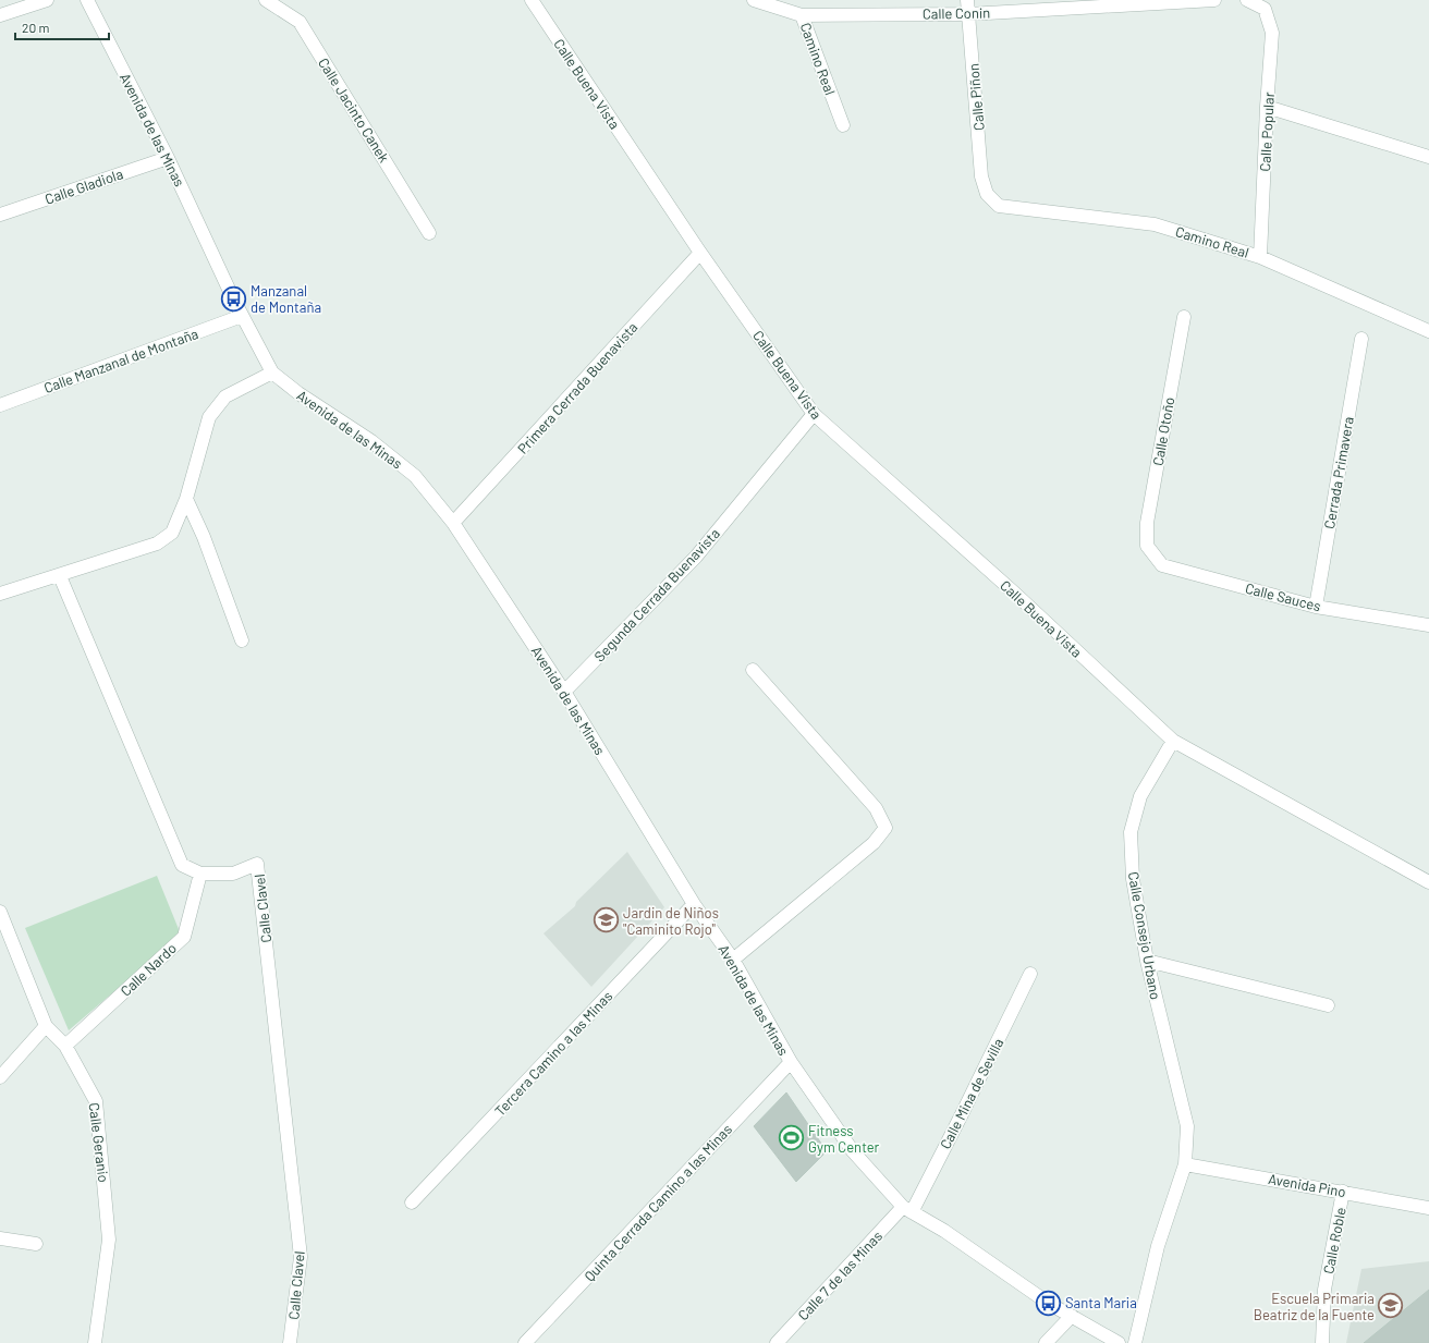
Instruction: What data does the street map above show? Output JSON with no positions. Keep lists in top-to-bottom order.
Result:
{
  "streets": {
    "street": [
      "Calle Conin",
      "Camino Real",
      "Calle Buena Vista",
      "Calle Piñon",
      "Calle Jacinto Canek",
      "Avenida de las Minas",
      "Calle Popular",
      "Calle Gladiola",
      "Calle Manzanal de Montaña",
      "Primera Cerrada Buenavista",
      "Calle Otoño",
      "Cerrada Primavera",
      "Segunda Cerrada Buenavista",
      "Calle Sauces",
      "Calle Clavel",
      "Calle Consejo Urbano",
      "Calle Nardo",
      "Tercera Camino a las Minas",
      "Calle Mina de Sevilla",
      "Calle Geranio",
      "Avenida Pino",
      "Quinta Cerrada Camino a las Minas",
      "Calle Roble",
      "Calle 7 de las Minas"
    ]
  },
  "crossings": [
    ["Calle Conin", "Camino Real"],
    ["Calle Conin", "Calle Piñon"],
    ["Camino Real", "Calle Piñon"],
    ["Camino Real", "Calle Popular"],
    ["Calle Buena Vista", "Primera Cerrada Buenavista"],
    ["Calle Buena Vista", "Segunda Cerrada Buenavista"],
    ["Calle Buena Vista", "Calle Consejo Urbano"],
    ["Avenida de las Minas", "Calle Gladiola"],
    ["Avenida de las Minas", "Calle Manzanal de Montaña"],
    ["Avenida de las Minas", "Primera Cerrada Buenavista"],
    ["Avenida de las Minas", "Segunda Cerrada Buenavista"],
    ["Avenida de las Minas", "Tercera Camino a las Minas"],
    ["Avenida de las Minas", "Calle Mina de Sevilla"],
    ["Avenida de las Minas", "Quinta Cerrada Camino a las Minas"],
    ["Avenida de las Minas", "Calle 7 de las Minas"],
    ["Calle Otoño", "Calle Sauces"],
    ["Cerrada Primavera", "Calle Sauces"],
    ["Calle Clavel", "Calle Nardo"],
    ["Calle Consejo Urbano", "Avenida Pino"],
    ["Calle Nardo", "Calle Geranio"],
    ["Calle Mina de Sevilla", "Calle 7 de las Minas"],
    ["Avenida Pino", "Calle Roble"]
  ],
  "places": {
    "bus stop": ["Manzanal de Montaña", "Santa Maria"],
    "school or university": ["Jardin de Niños \"Caminito Rojo\"", "Escuela Primaria Beatriz de la Fuente"],
    "sports": ["Fitness Gym Center"]
  },
  "scale_bar": "20 m"
}
